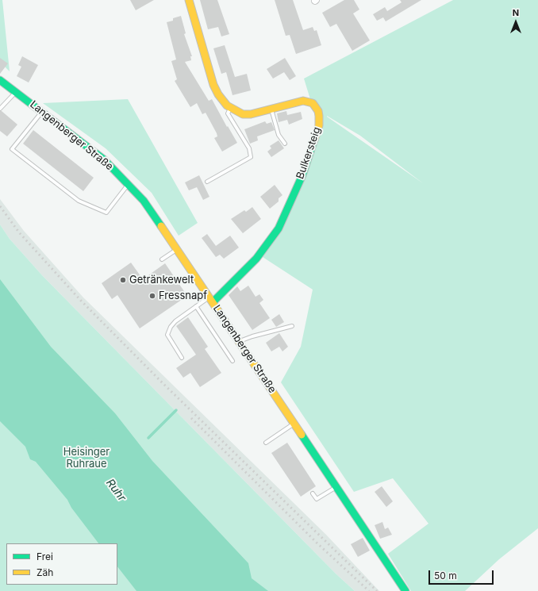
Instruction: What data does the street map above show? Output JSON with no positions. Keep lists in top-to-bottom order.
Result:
{
  "streets": {
    "main road": ["Langenberger Straße", "Bulkersteig"]
  },
  "crossings": [
    ["Langenberger Straße", "Bulkersteig"]
  ],
  "water": ["Ruhr"],
  "parks": ["Heisinger Ruhraue"],
  "places": ["Getränkewelt", "Fressnapf"],
  "legend": ["Frei", "Zäh"],
  "scale_bar": "50 m",
  "north": "top"
}
